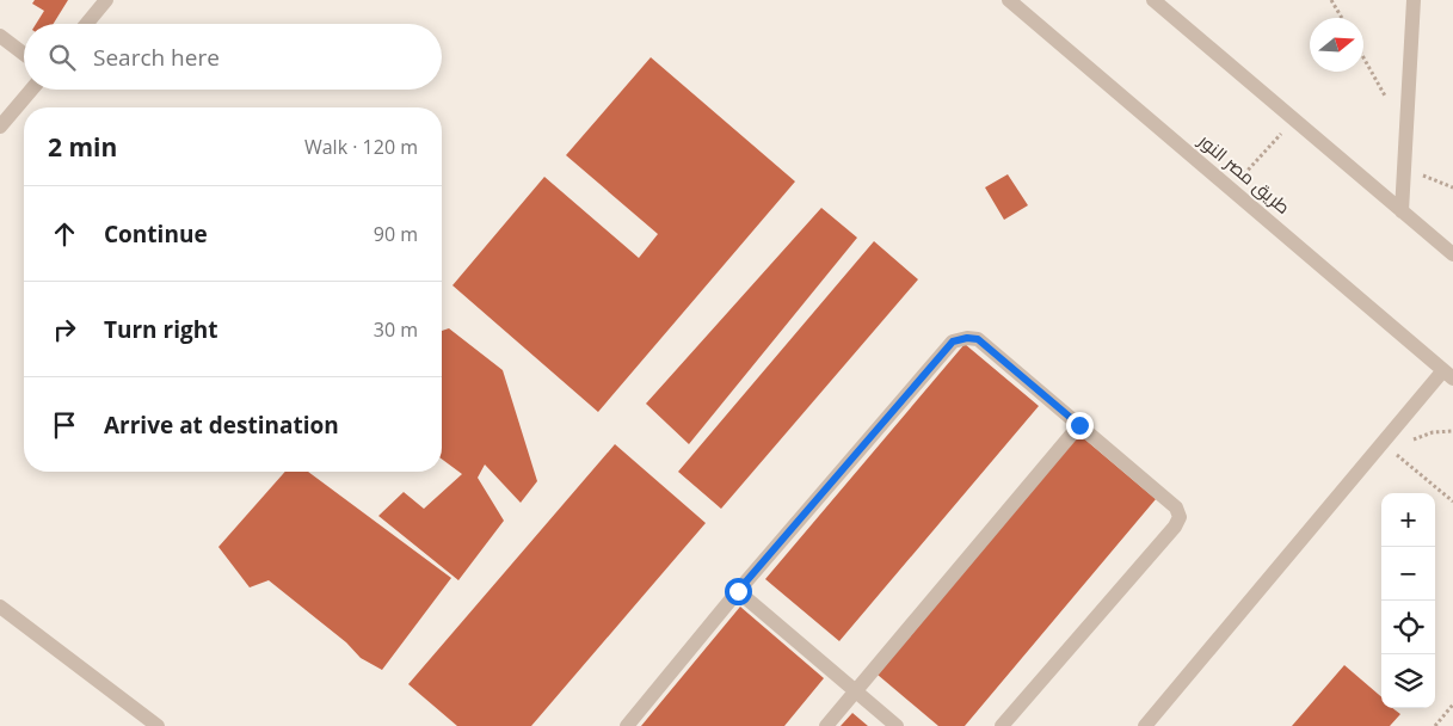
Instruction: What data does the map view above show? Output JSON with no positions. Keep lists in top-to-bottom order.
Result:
{
  "streets": {
    "street": ["طريق مصر النور"]
  },
  "north": "right",
  "page": {
    "search": "Search here",
    "heading": ["2 min", "Walk · 120 m"],
    "list": [
      ["Continue", "90 m"],
      ["Turn right", "30 m"],
      "Arrive at destination"
    ],
    "map_buttons": ["+", "−"]
  }
}
